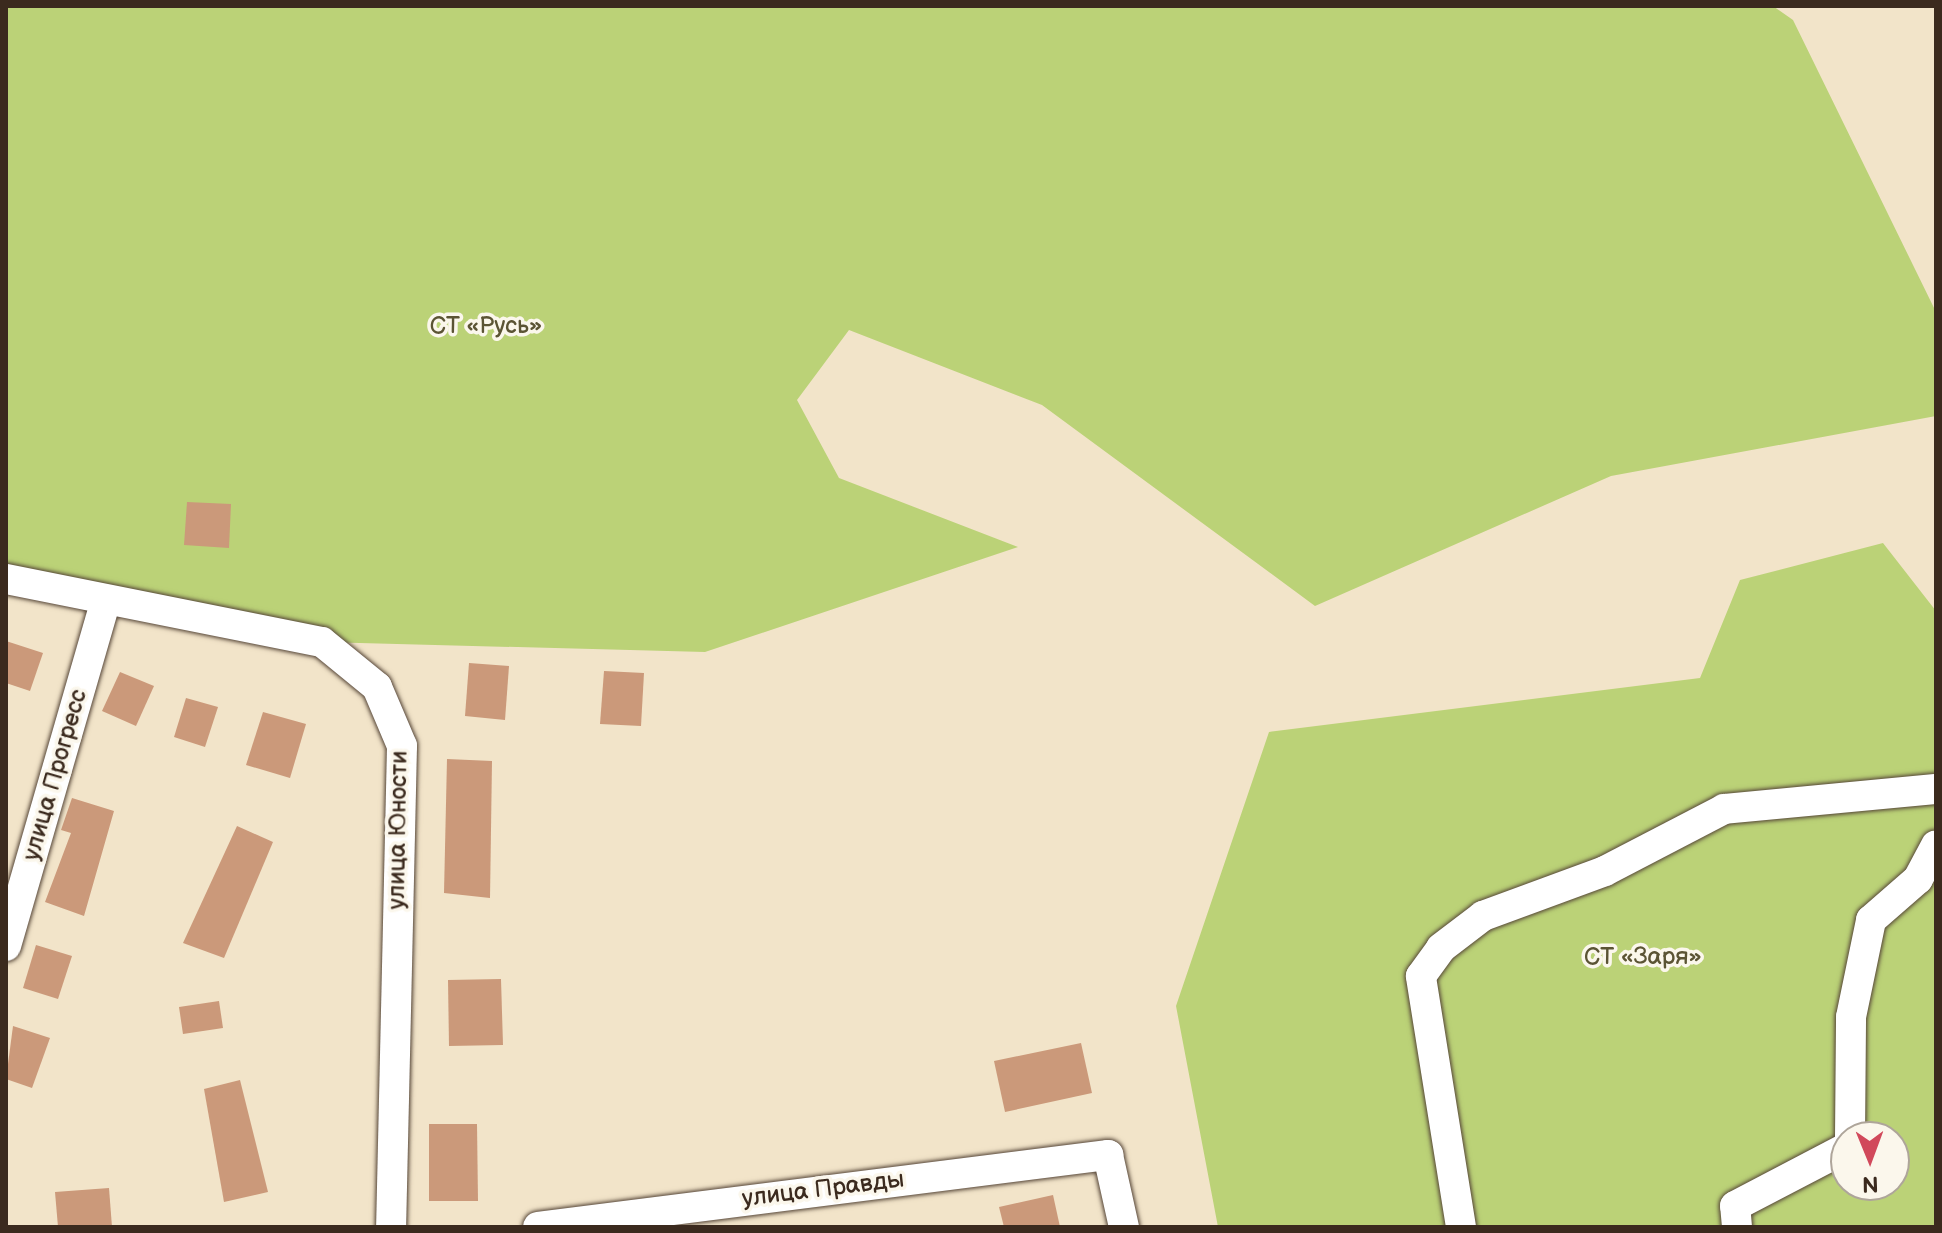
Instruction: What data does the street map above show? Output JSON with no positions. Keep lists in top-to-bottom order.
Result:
{
  "streets": {
    "street": ["улица Прогресс", "улица Юности", "улица Правды"]
  },
  "crossings": [
    ["улица Прогресс", "улица Юности"]
  ],
  "parks": ["СТ «Русь»", "СТ «Заря»"],
  "north": "bottom"
}
